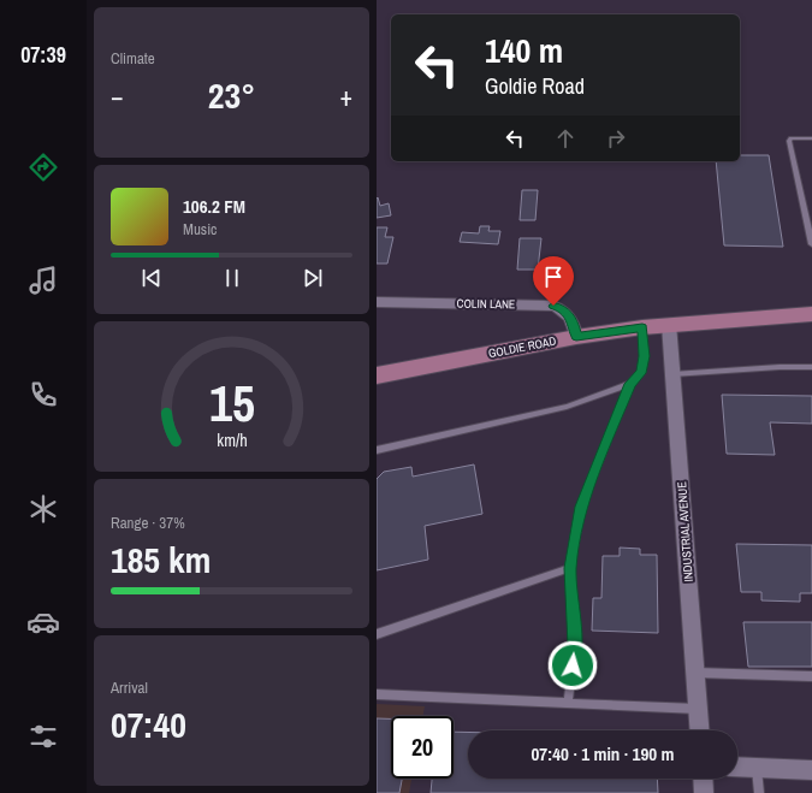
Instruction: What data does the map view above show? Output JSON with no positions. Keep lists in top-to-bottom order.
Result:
{
  "streets": {
    "street": ["COLIN LANE", "GOLDIE ROAD", "INDUSTRIAL AVENUE"]
  },
  "crossings": [
    ["COLIN LANE", "GOLDIE ROAD"],
    ["GOLDIE ROAD", "INDUSTRIAL AVENUE"]
  ],
  "page": {
    "tabs": "07:39",
    "tile": [
      "Climate",
      ["Range · 37%", "185 km"],
      ["Arrival", "07:40"]
    ],
    "turn": ["140 m", "Goldie Road"],
    "heat": ["−", "23°", "+"],
    "song": ["106.2 FM", "Music"],
    "limit": "20",
    "trip": "07:40 · 1 min · 190 m",
    "gauge": ["15", "km/h"]
  }
}
